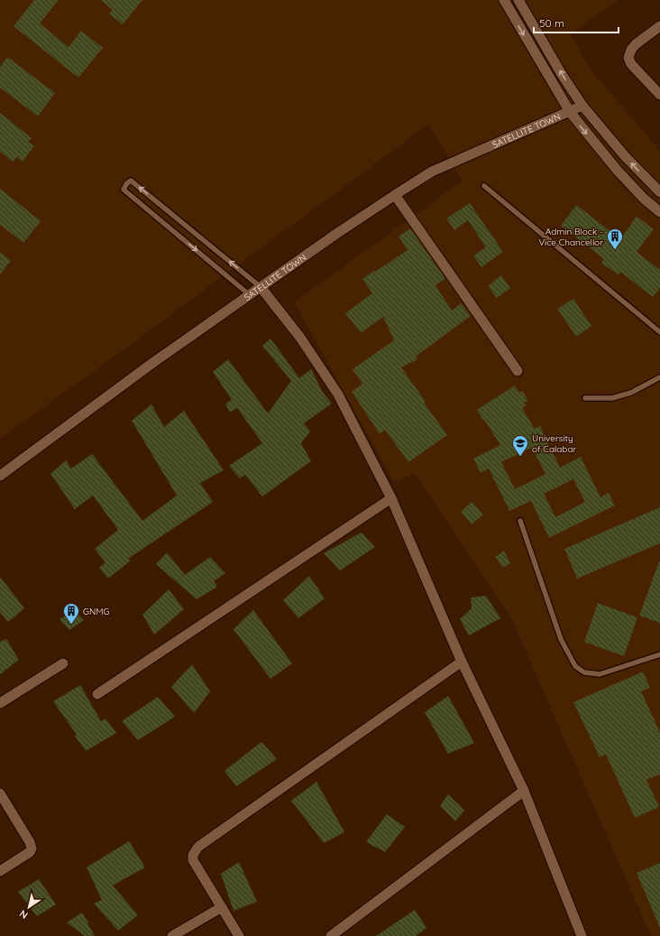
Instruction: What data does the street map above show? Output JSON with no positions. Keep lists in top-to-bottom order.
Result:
{
  "streets": {
    "street": ["SATELLITE TOWN"]
  },
  "places": {
    "building": ["Admin Block - Vice Chancellor", "GNMG"],
    "school or university": ["University of Calabar"]
  },
  "scale_bar": "50 m",
  "north": "bottom left"
}
